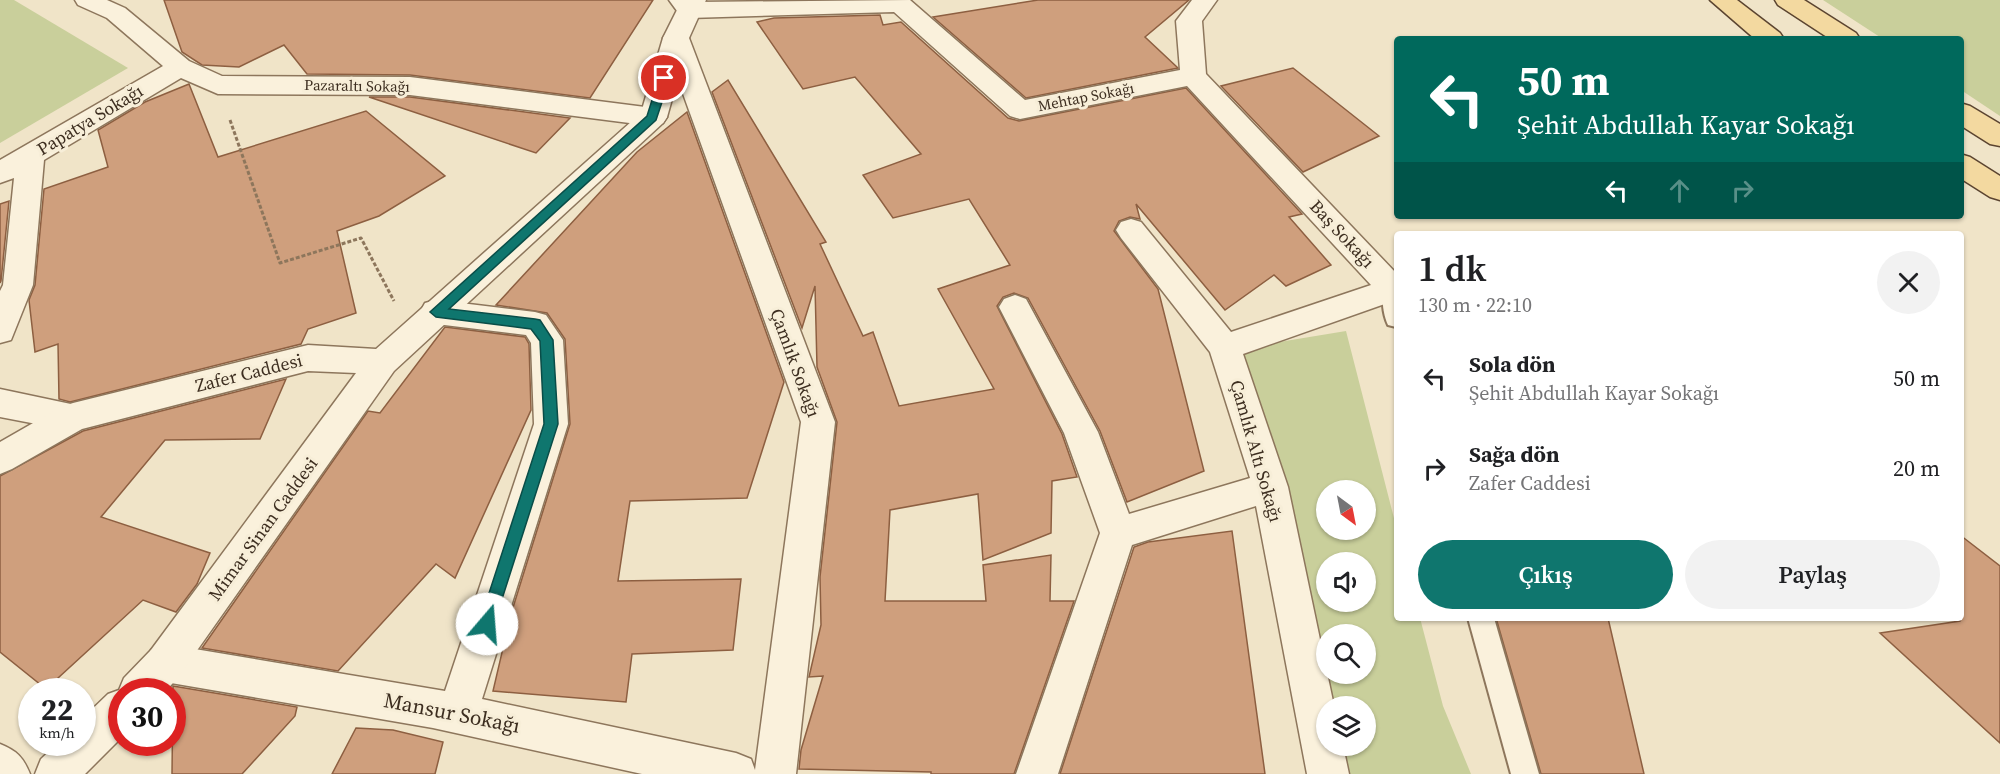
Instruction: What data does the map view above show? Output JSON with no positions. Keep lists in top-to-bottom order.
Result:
{
  "streets": {
    "street": [
      "Pazaraltı Sokağı",
      "Mehtap Sokağı",
      "Papatya Sokağı",
      "Baş Sokağı",
      "Çamlık Sokağı",
      "Zafer Caddesi",
      "Çamlık Altı Sokağı",
      "Mimar Sinan Caddesi",
      "Mansur Sokağı"
    ]
  },
  "crossings": [
    ["Pazaraltı Sokağı", "Papatya Sokağı"],
    ["Mehtap Sokağı", "Baş Sokağı"],
    ["Mehtap Sokağı", "Çamlık Sokağı"],
    ["Baş Sokağı", "Çamlık Altı Sokağı"],
    ["Zafer Caddesi", "Mimar Sinan Caddesi"],
    ["Mimar Sinan Caddesi", "Mansur Sokağı"]
  ],
  "north": "bottom right",
  "page": {
    "turn": ["50 m", "Şehit Abdullah Kayar Sokağı"],
    "heading": ["1 dk", "130 m · 22:10"],
    "list": [
      {
        "name": "Sola dön",
        "note": "Şehit Abdullah Kayar Sokağı",
        "value": "50 m"
      },
      {
        "name": "Sağa dön",
        "note": "Zafer Caddesi",
        "value": "20 m"
      }
    ],
    "buttons": ["Çıkış", "Paylaş"],
    "speed": "22 km/h",
    "limit": "30"
  }
}
